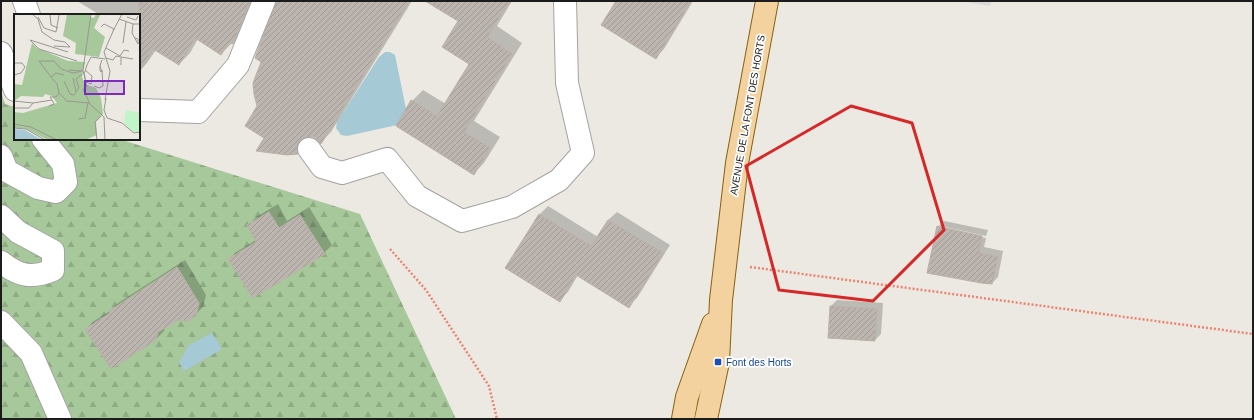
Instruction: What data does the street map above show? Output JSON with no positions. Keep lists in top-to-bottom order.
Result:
{
  "streets": {
    "main road": ["AVENUE DE LA FONT DES HORTS"]
  },
  "places": {
    "transit": ["Font des Horts"]
  }
}
